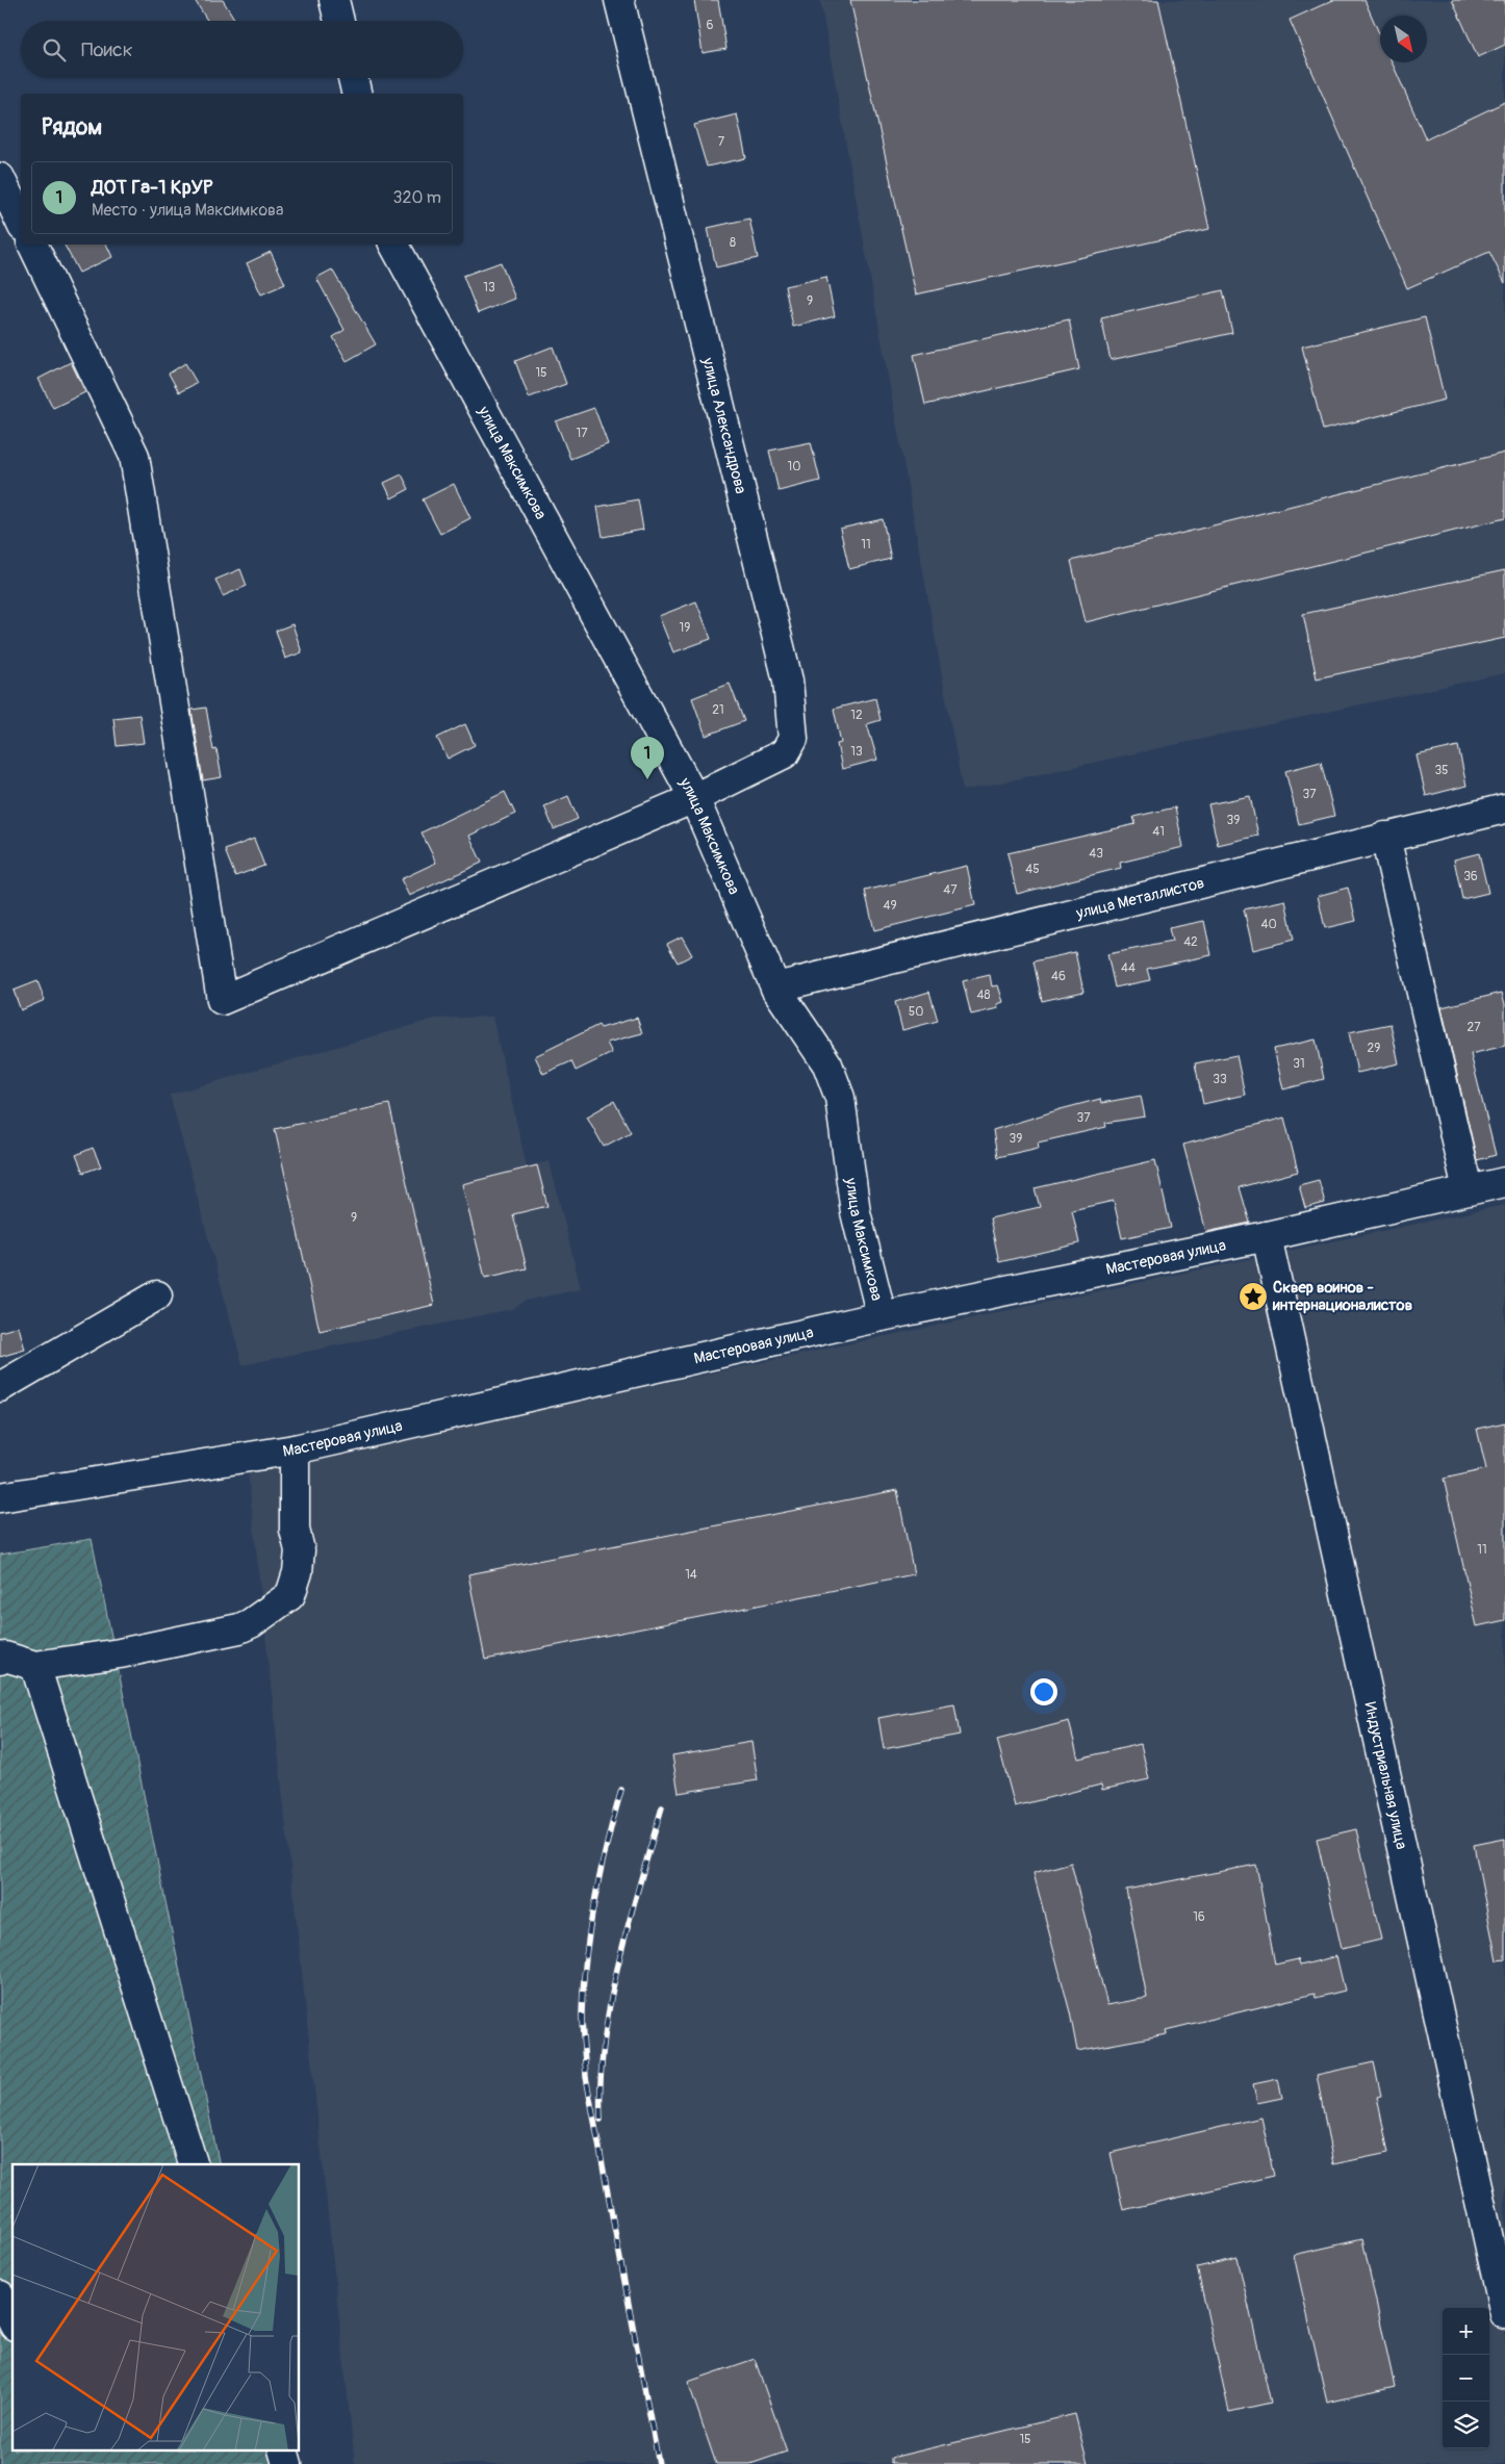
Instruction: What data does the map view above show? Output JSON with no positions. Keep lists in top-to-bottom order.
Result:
{
  "streets": {
    "street": [
      "улица Александрова",
      "улица Максимкова",
      "улица Металлистов",
      "Мастеровая улица",
      "Индустриальная улица"
    ]
  },
  "crossings": [
    ["улица Александрова", "улица Максимкова"],
    ["улица Максимкова", "улица Металлистов"],
    ["улица Максимкова", "Мастеровая улица"],
    ["Мастеровая улица", "Индустриальная улица"]
  ],
  "places": {
    "place": ["Сквер воинов - интернационалистов"]
  },
  "house_numbers": [
    "6",
    "7",
    "8",
    "13",
    "9",
    "15",
    "17",
    "10",
    "11",
    "19",
    "21",
    "12",
    "13",
    "35",
    "37",
    "39",
    "41",
    "43",
    "45",
    "36",
    "47",
    "49",
    "40",
    "42",
    "44",
    "46",
    "48",
    "50",
    "27",
    "29",
    "31",
    "33",
    "37",
    "39",
    "9",
    "11",
    "14",
    "16",
    "15"
  ],
  "north": "bottom right",
  "page": {
    "search": "Поиск",
    "heading": "Рядом",
    "list": [
      {
        "mark": "1",
        "name": "ДОТ Га-1 КрУР",
        "note": "Место · улица Максимкова",
        "value": "320 m"
      }
    ],
    "pins": "1",
    "map_buttons": ["+", "−"]
  }
}
